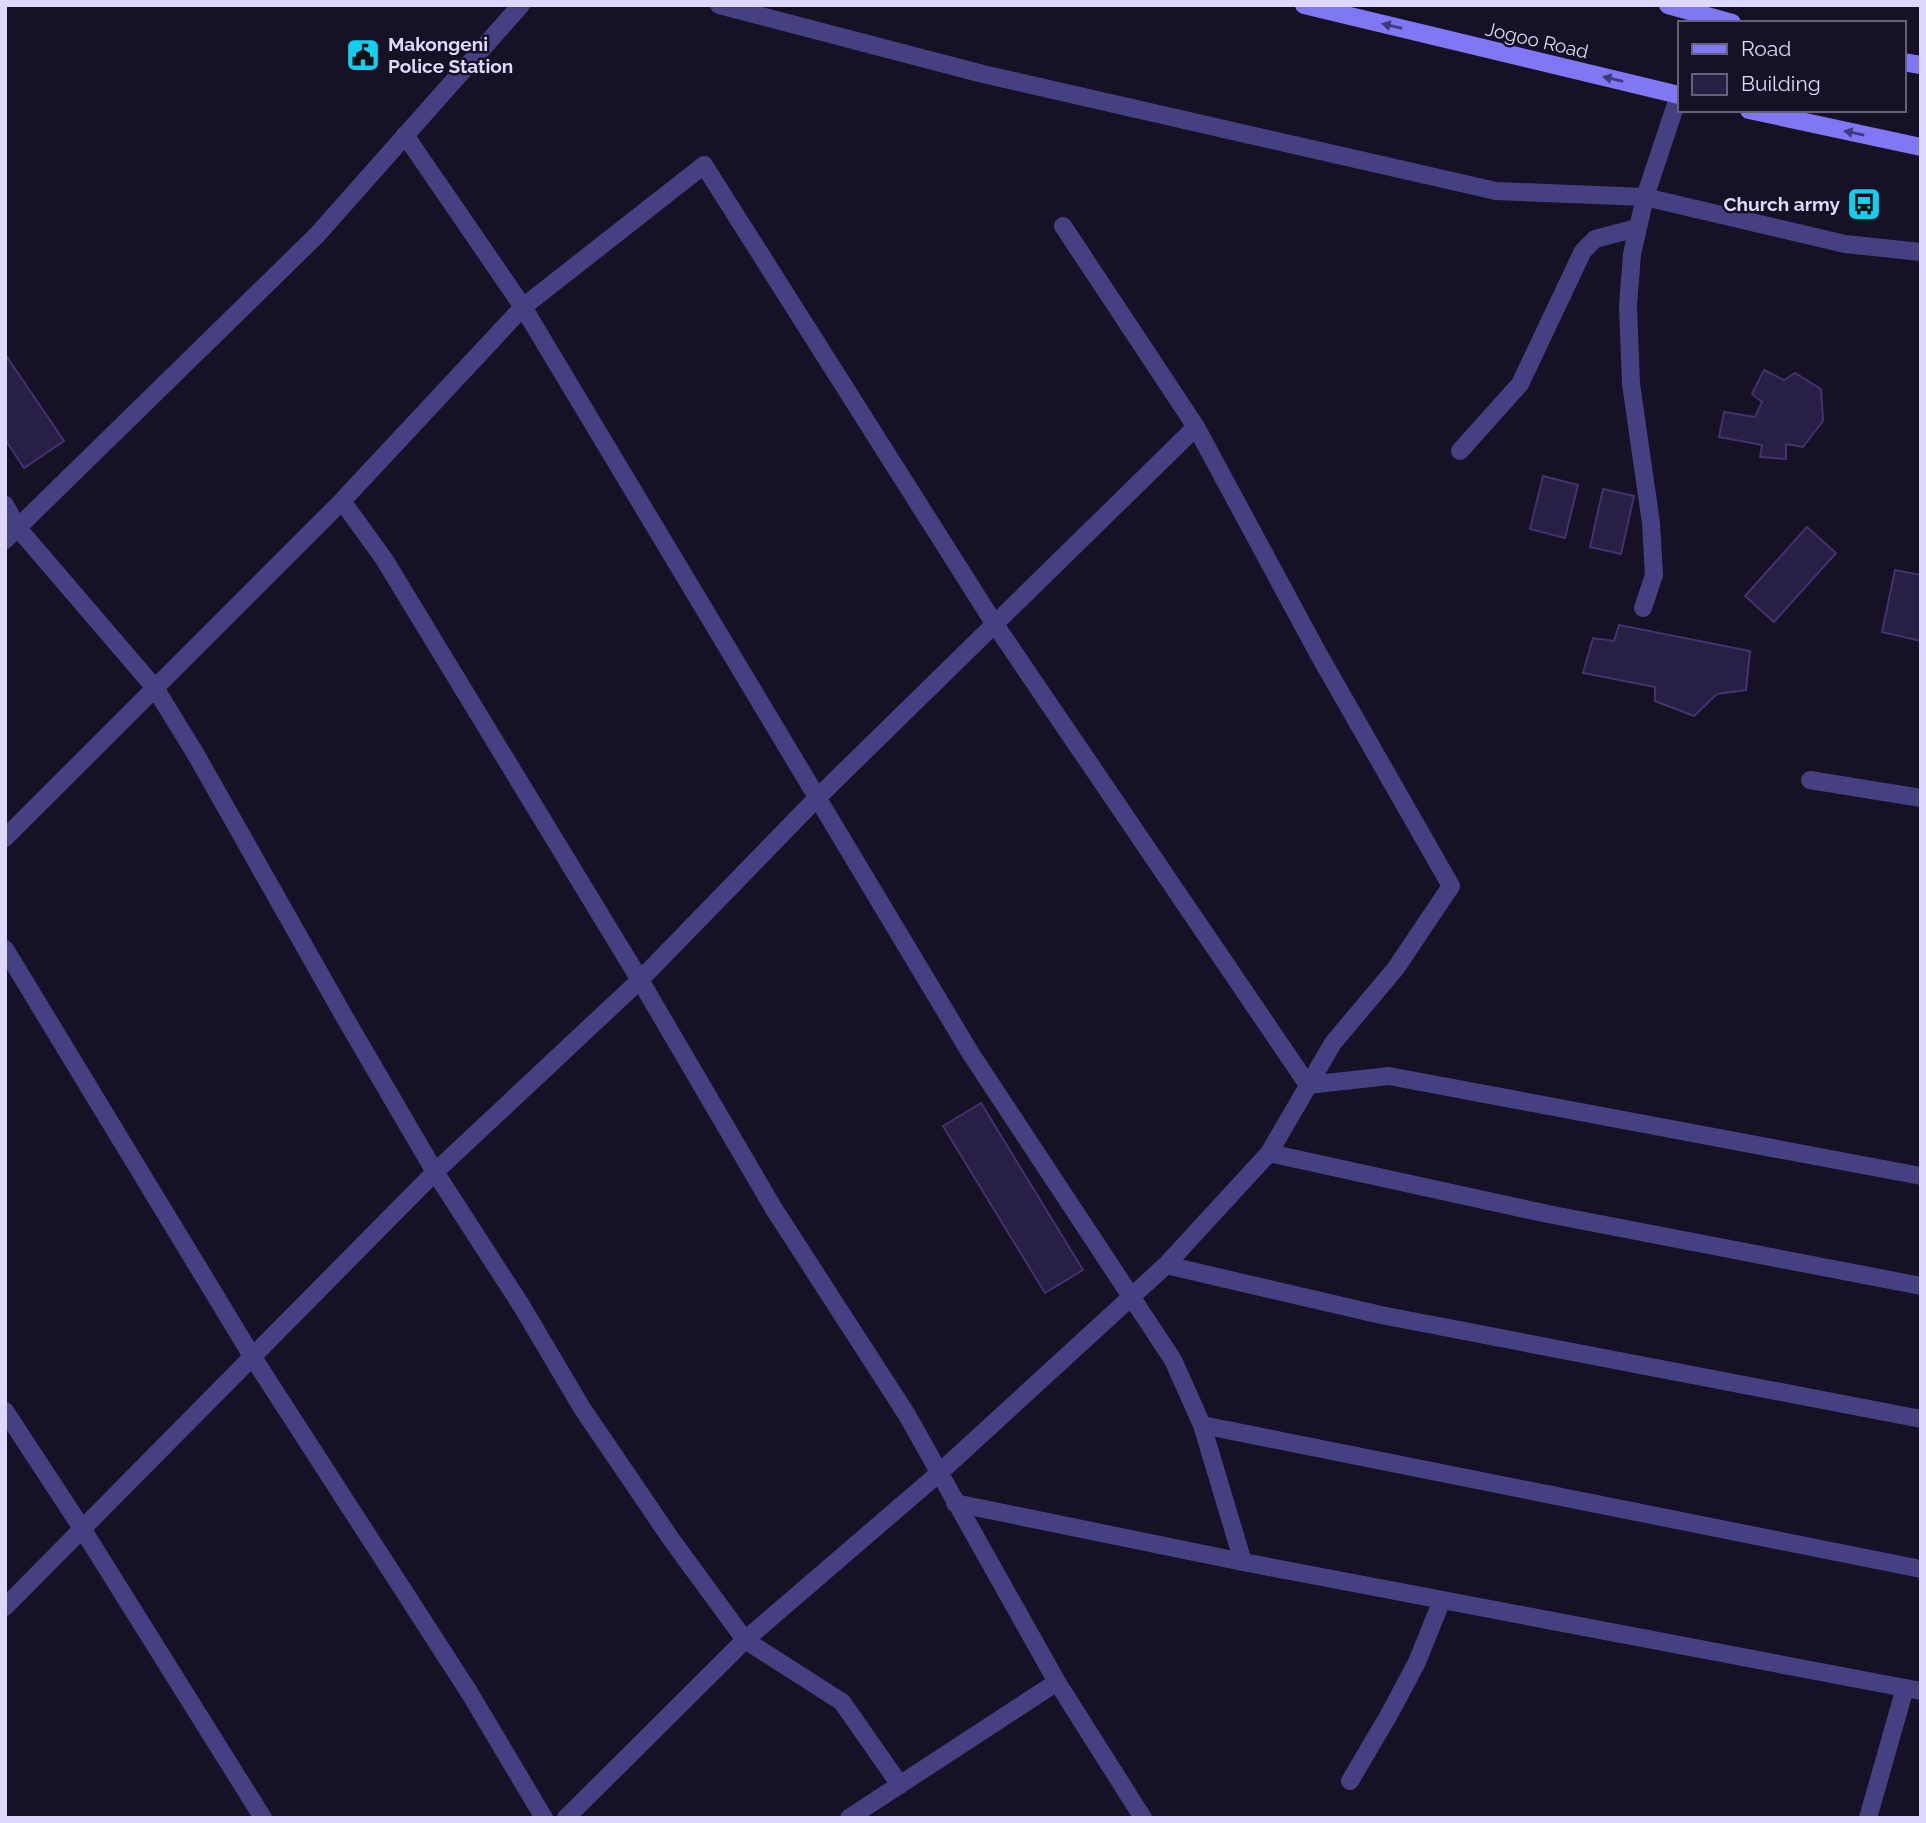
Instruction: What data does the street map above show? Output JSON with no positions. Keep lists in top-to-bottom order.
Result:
{
  "streets": {
    "main road": ["Jogoo Road"]
  },
  "one_way": ["Jogoo Road"],
  "places": {
    "public building": ["Makongeni Police Station"],
    "bus stop": ["Church army"]
  },
  "legend": ["Road", "Building"]
}
